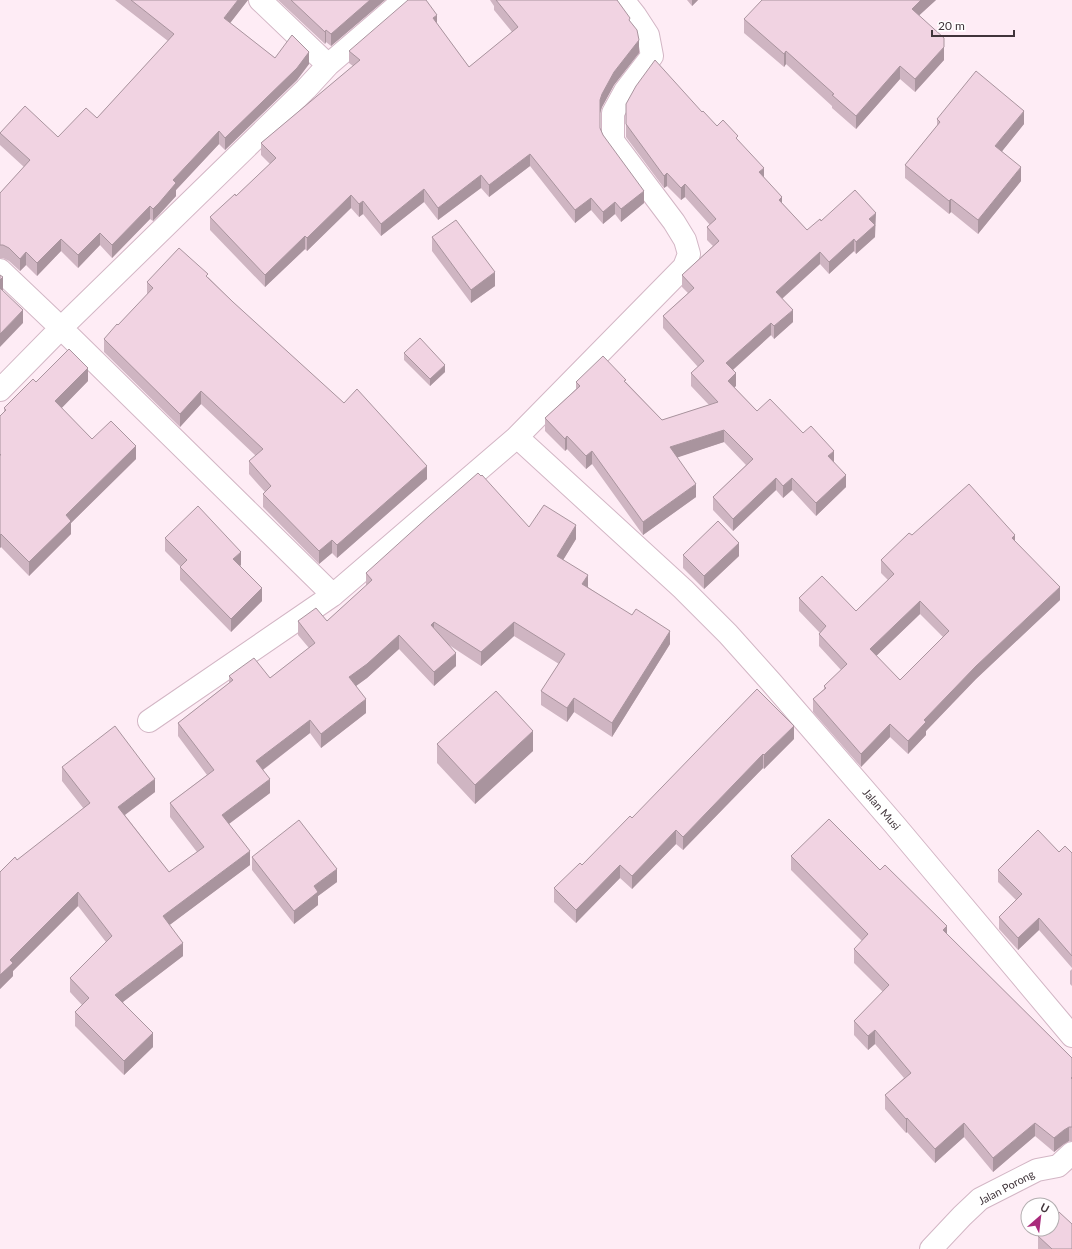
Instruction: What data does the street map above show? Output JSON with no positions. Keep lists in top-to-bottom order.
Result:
{
  "streets": {
    "street": ["Jalan Musi", "Jalan Porong"]
  },
  "scale_bar": "20 m",
  "north": "top right"
}
